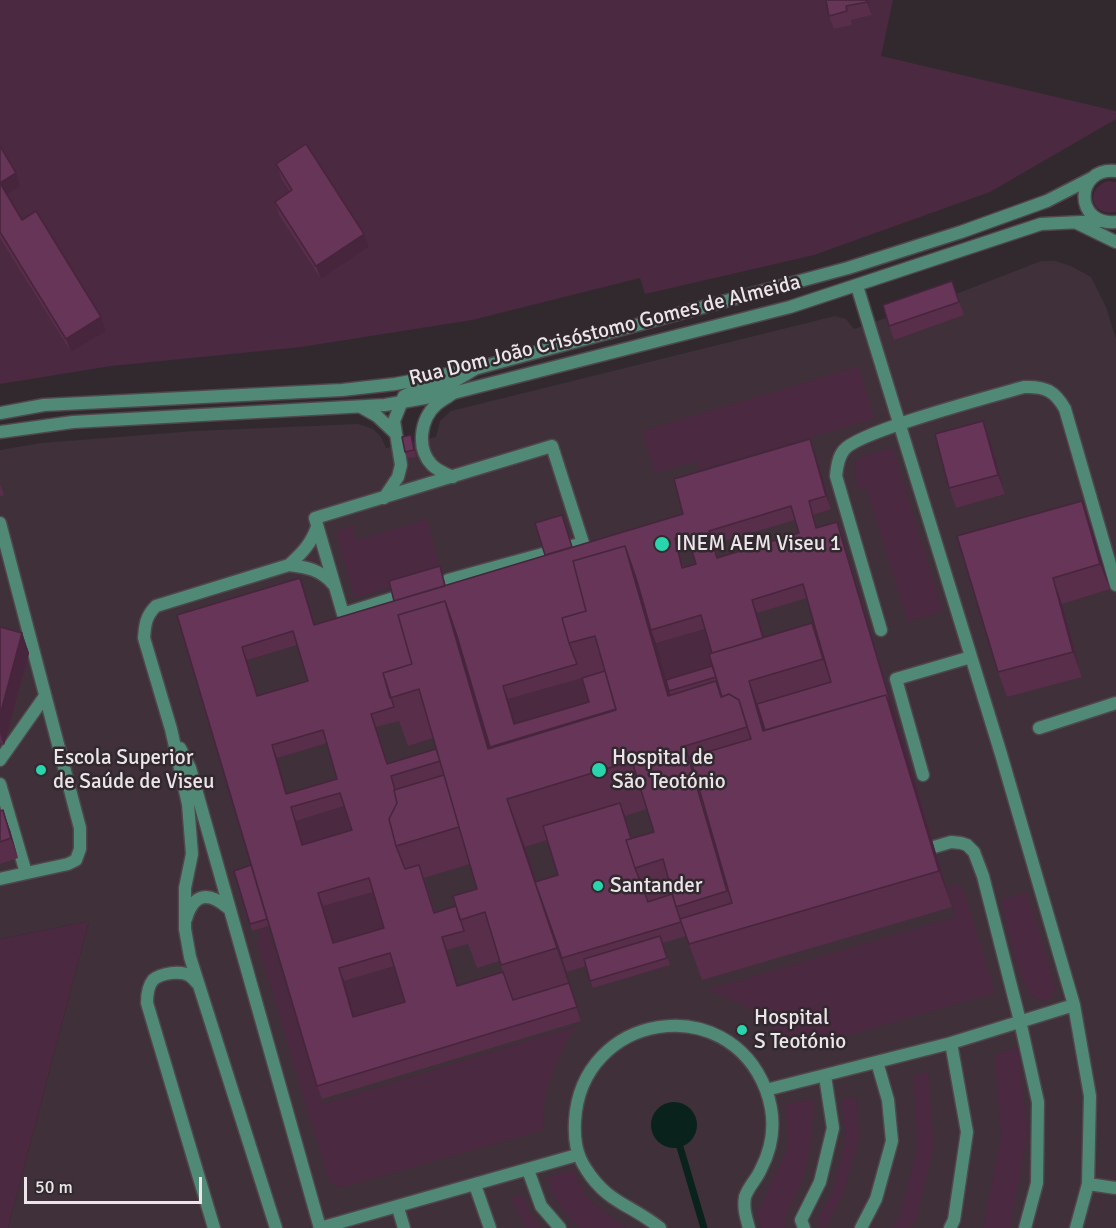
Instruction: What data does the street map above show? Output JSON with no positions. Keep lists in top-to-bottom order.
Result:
{
  "streets": {
    "street": ["Rua Dom João Crisóstomo Gomes de Almeida"]
  },
  "places": [
    "INEM AEM Viseu 1",
    "Escola Superior de Saúde de Viseu",
    "Hospital de São Teotónio",
    "Santander",
    "Hospital S Teotónio"
  ],
  "scale_bar": "50 m"
}
